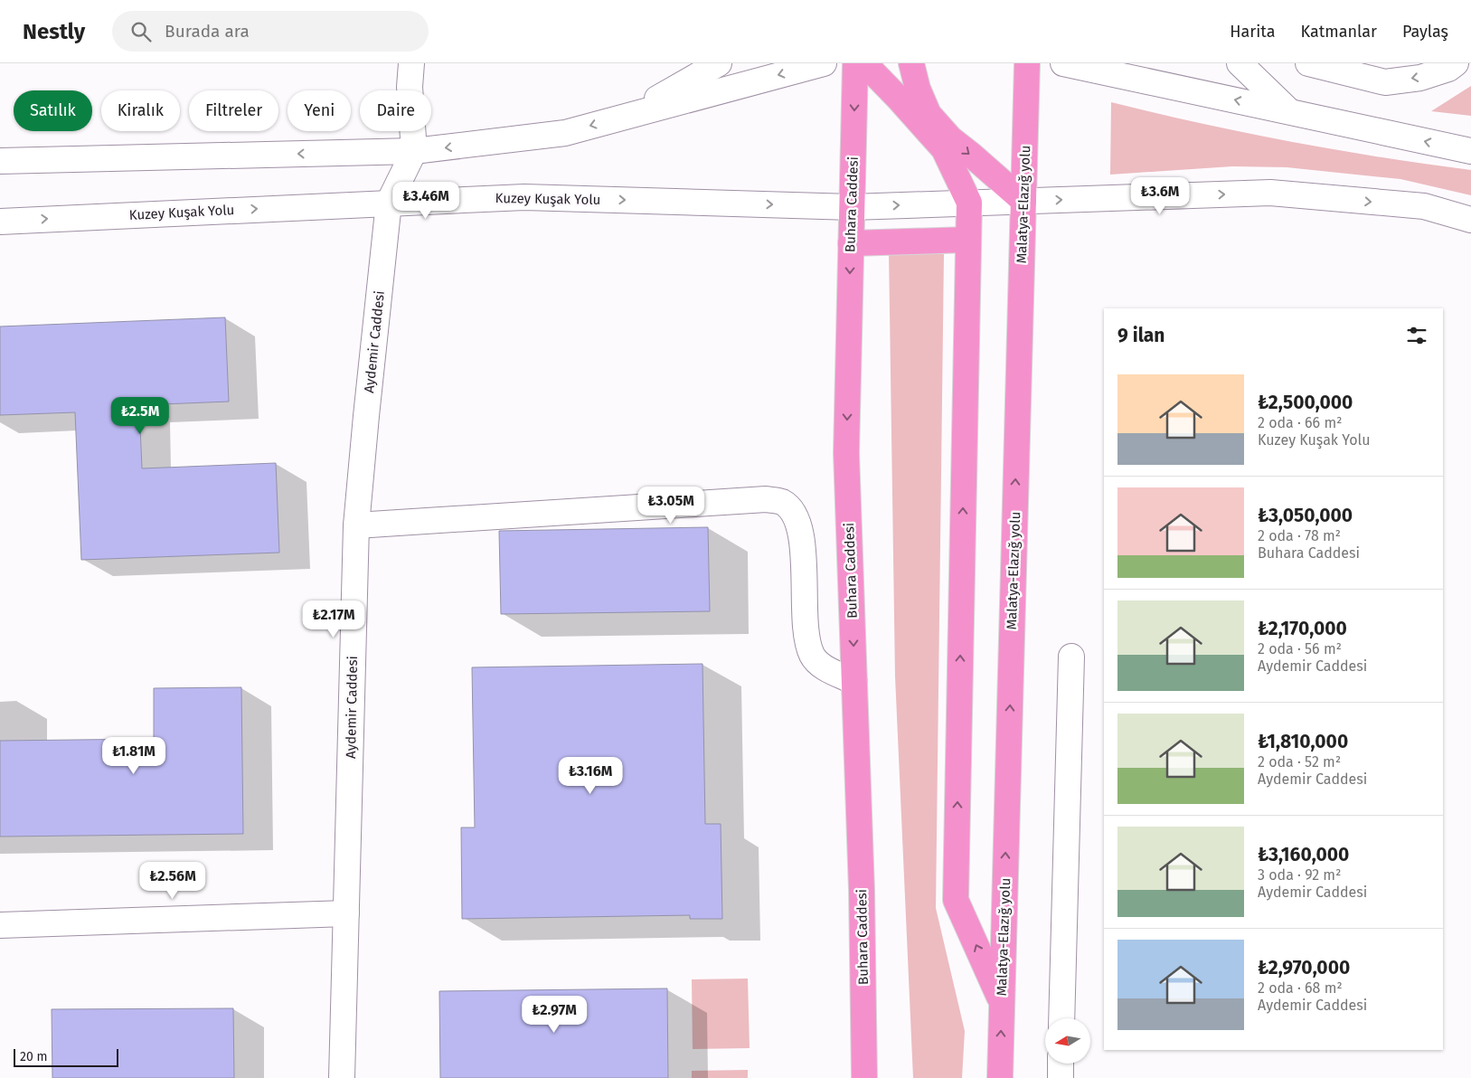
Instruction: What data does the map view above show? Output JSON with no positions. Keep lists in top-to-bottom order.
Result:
{
  "streets": {
    "highway": ["Buhara Caddesi", "Malatya-Elazığ yolu"],
    "main road": ["Kuzey Kuşak Yolu", "Aydemir Caddesi"]
  },
  "crossings": [
    ["Kuzey Kuşak Yolu", "Buhara Caddesi"],
    ["Kuzey Kuşak Yolu", "Malatya-Elazığ yolu"],
    ["Kuzey Kuşak Yolu", "Aydemir Caddesi"]
  ],
  "scale_bar": "20 m",
  "north": "left",
  "page": {
    "header": "Nestly",
    "search": "Burada ara",
    "nav": ["Harita", "Katmanlar", "Paylaş"],
    "chip": [
      "Satılık",
      "Kiralık",
      "Filtreler",
      "Yeni",
      "Daire"
    ],
    "price": [
      "₺3.6M",
      "₺3.46M",
      "₺2.5M",
      "₺3.05M",
      "₺2.17M",
      "₺1.81M",
      "₺3.16M",
      "₺2.56M",
      "₺2.97M"
    ],
    "heading": "9 ilan",
    "list": [
      {
        "name": "₺2,500,000",
        "note": "2 oda · 66 m² · Kuzey Kuşak Yolu"
      },
      {
        "name": "₺3,050,000",
        "note": "2 oda · 78 m² · Buhara Caddesi"
      },
      {
        "name": "₺2,170,000",
        "note": "2 oda · 56 m² · Aydemir Caddesi"
      },
      {
        "name": "₺1,810,000",
        "note": "2 oda · 52 m² · Aydemir Caddesi"
      },
      {
        "name": "₺3,160,000",
        "note": "3 oda · 92 m² · Aydemir Caddesi"
      },
      {
        "name": "₺2,970,000",
        "note": "2 oda · 68 m² · Aydemir Caddesi"
      }
    ],
    "scale": "20 m"
  }
}
